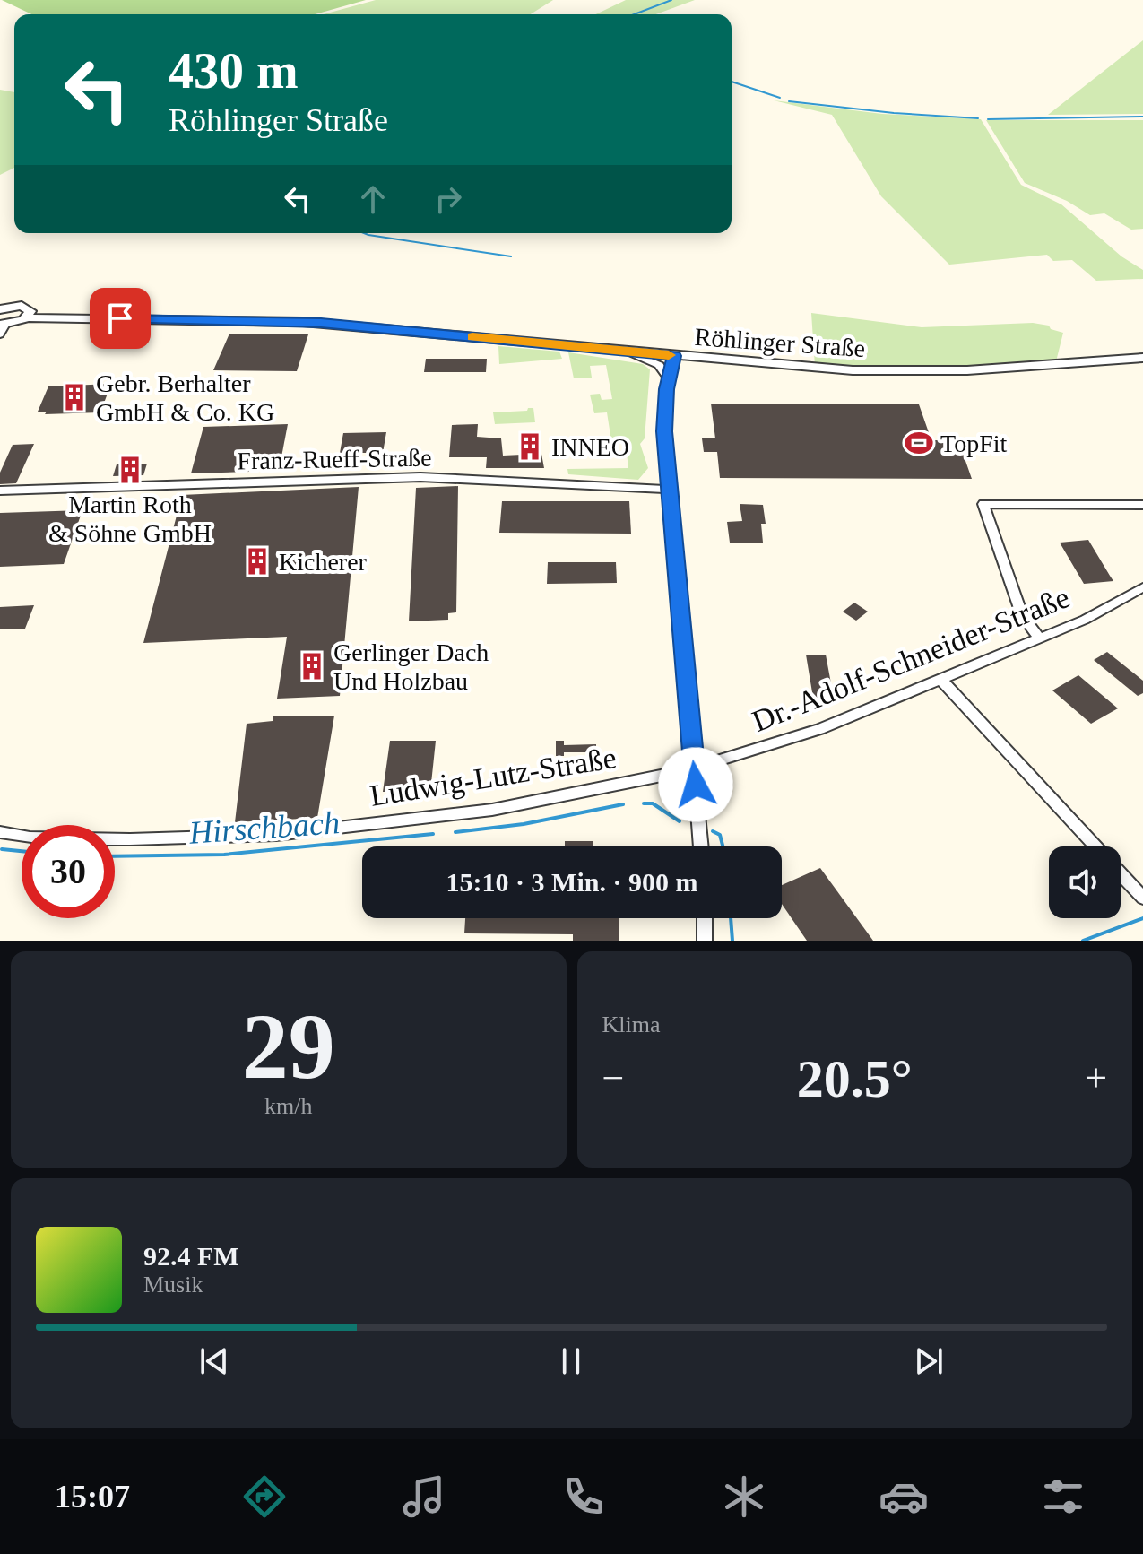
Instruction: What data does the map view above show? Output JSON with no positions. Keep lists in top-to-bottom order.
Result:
{
  "streets": {
    "street": [
      "Röhlinger Straße",
      "Franz-Rueff-Straße",
      "Dr.-Adolf-Schneider-Straße",
      "Ludwig-Lutz-Straße"
    ]
  },
  "crossings": [
    ["Dr.-Adolf-Schneider-Straße", "Ludwig-Lutz-Straße"]
  ],
  "water": ["Hirschbach"],
  "places": {
    "building": [
      "Gebr. Berhalter GmbH & Co. KG",
      "INNEO",
      "Martin Roth & Söhne GmbH",
      "Kicherer",
      "Gerlinger Dach Und Holzbau"
    ],
    "sports": ["TopFit"]
  },
  "page": {
    "turn": ["430 m", "Röhlinger Straße"],
    "limit": "30",
    "trip": "15:10 · 3 Min. · 900 m",
    "tile": [
      ["29", "km/h"],
      "Klima"
    ],
    "heat": ["−", "20.5°", "+"],
    "song": ["92.4 FM", "Musik"],
    "tabs": "15:07"
  }
}
